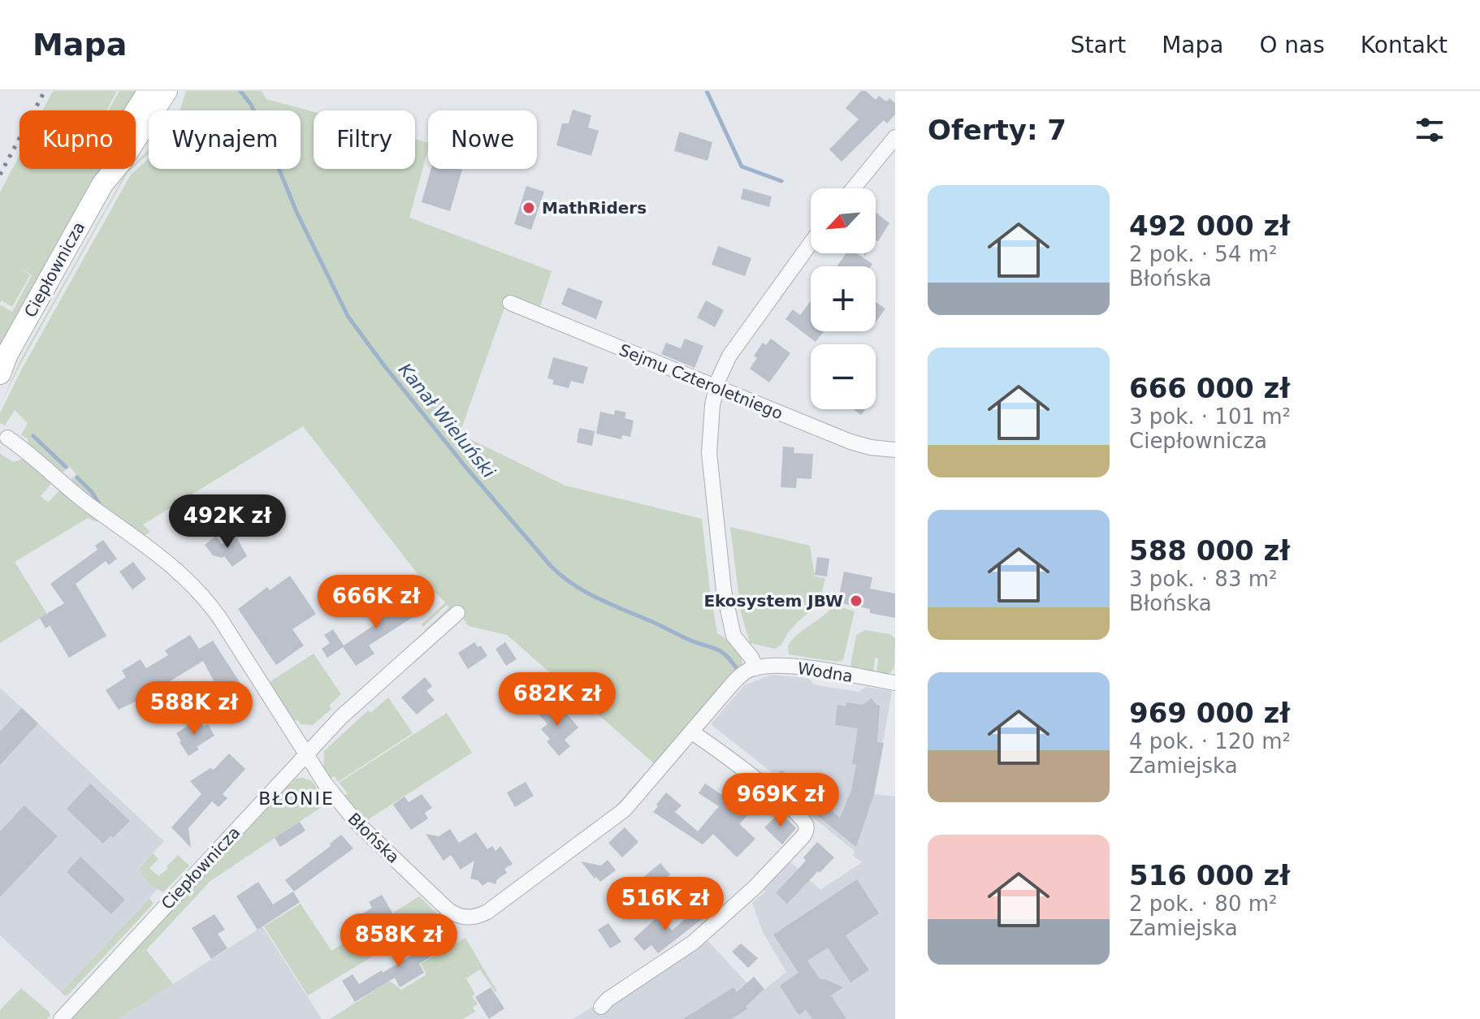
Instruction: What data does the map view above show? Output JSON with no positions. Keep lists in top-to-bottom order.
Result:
{
  "streets": {
    "main road": ["Ciepłownicza"],
    "street": ["Sejmu Czteroletniego", "Wodna", "Błońska"]
  },
  "crossings": [
    ["Ciepłownicza", "Błońska"],
    ["Wodna", "Błońska"]
  ],
  "districts": ["BŁONIE"],
  "water": ["Kanał Wieluński"],
  "places": ["MathRiders", "Ekosystem JBW"],
  "north": "bottom left",
  "page": {
    "header": "Mapa",
    "nav": [
      "Start",
      "Mapa",
      "O nas",
      "Kontakt"
    ],
    "heading": "Oferty: 7",
    "chip": [
      "Kupno",
      "Wynajem",
      "Filtry",
      "Nowe"
    ],
    "list": [
      {
        "name": "492 000 zł",
        "note": "2 pok. · 54 m² · Błońska"
      },
      {
        "name": "666 000 zł",
        "note": "3 pok. · 101 m² · Ciepłownicza"
      },
      {
        "name": "588 000 zł",
        "note": "3 pok. · 83 m² · Błońska"
      },
      {
        "name": "969 000 zł",
        "note": "4 pok. · 120 m² · Zamiejska"
      },
      {
        "name": "516 000 zł",
        "note": "2 pok. · 80 m² · Zamiejska"
      }
    ],
    "map_buttons": ["+", "−"],
    "price": [
      "492K zł",
      "666K zł",
      "682K zł",
      "588K zł",
      "969K zł",
      "516K zł",
      "858K zł"
    ]
  }
}
